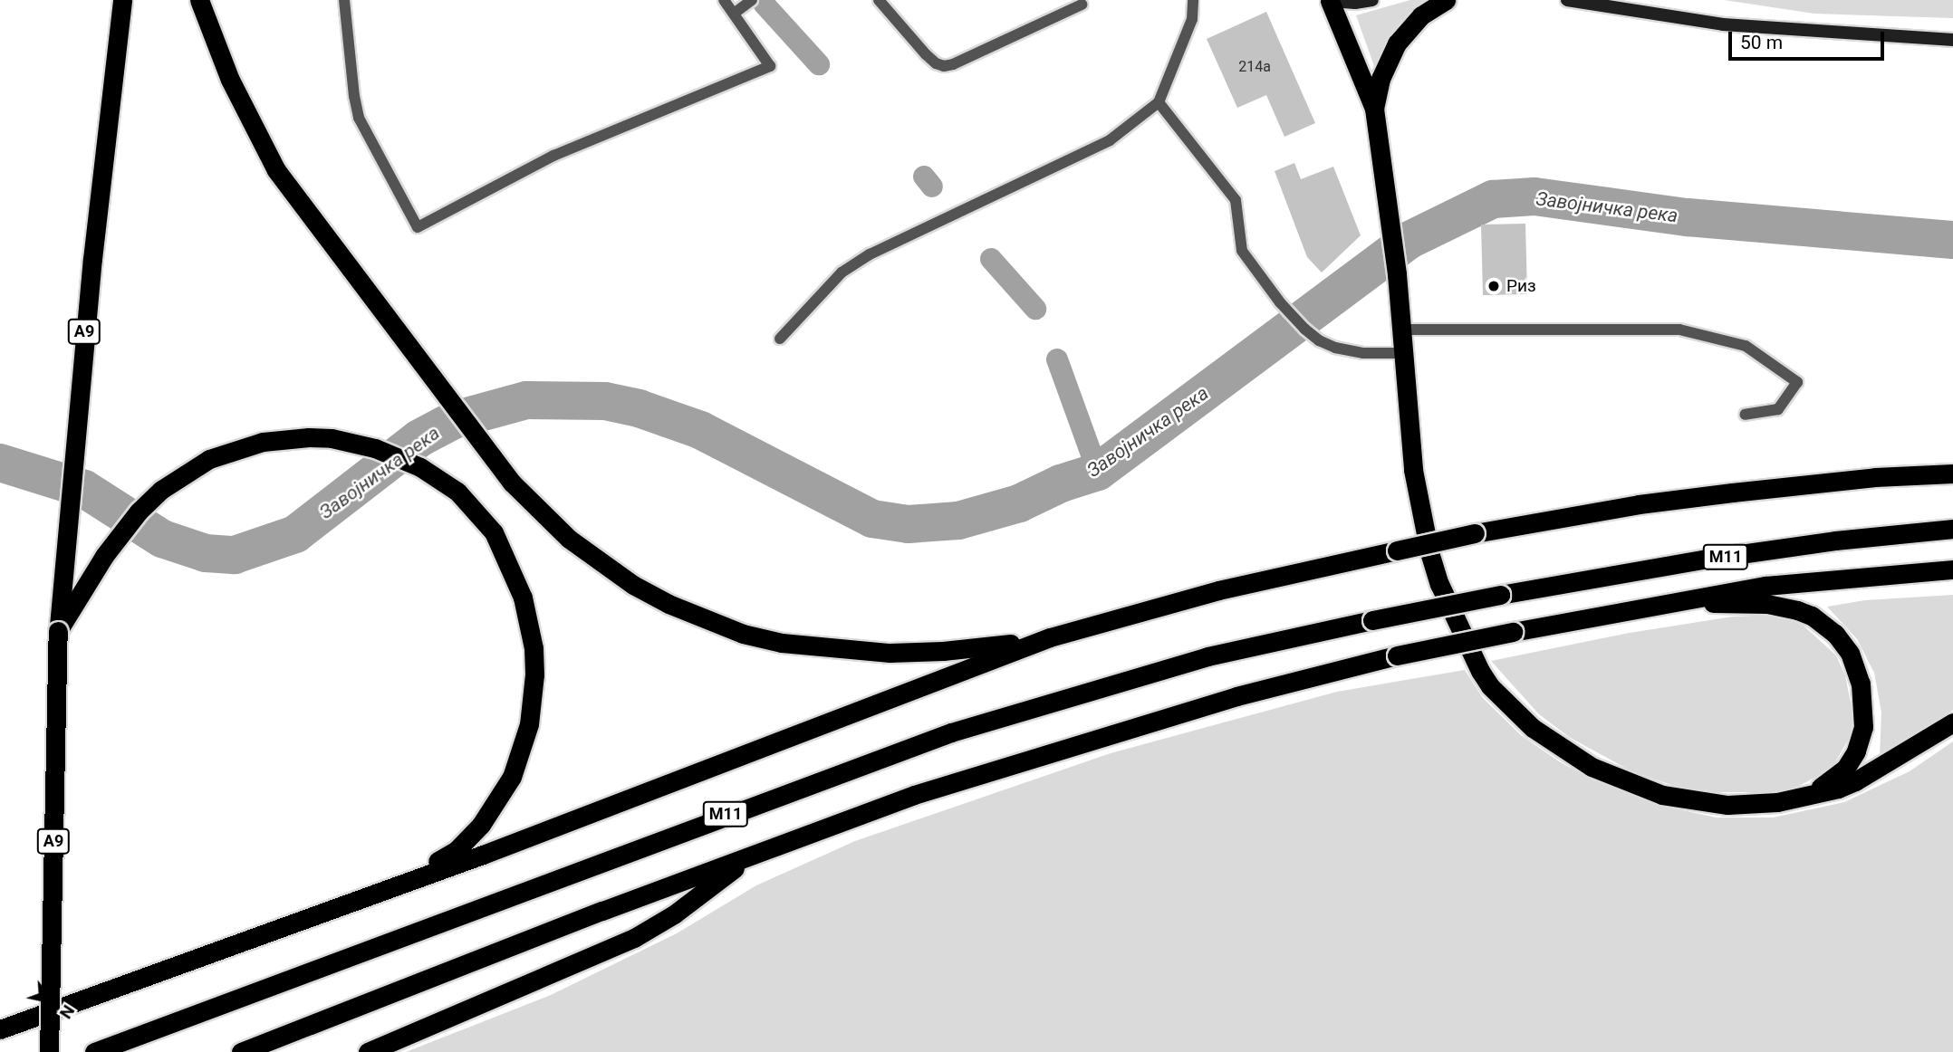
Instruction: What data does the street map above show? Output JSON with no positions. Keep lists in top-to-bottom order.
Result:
{
  "streets": {
    "highway": ["A9", "M11"]
  },
  "water": ["Завојничка река"],
  "places": ["Риз"],
  "house_numbers": ["214a"],
  "scale_bar": "50 m",
  "north": "bottom right"
}
